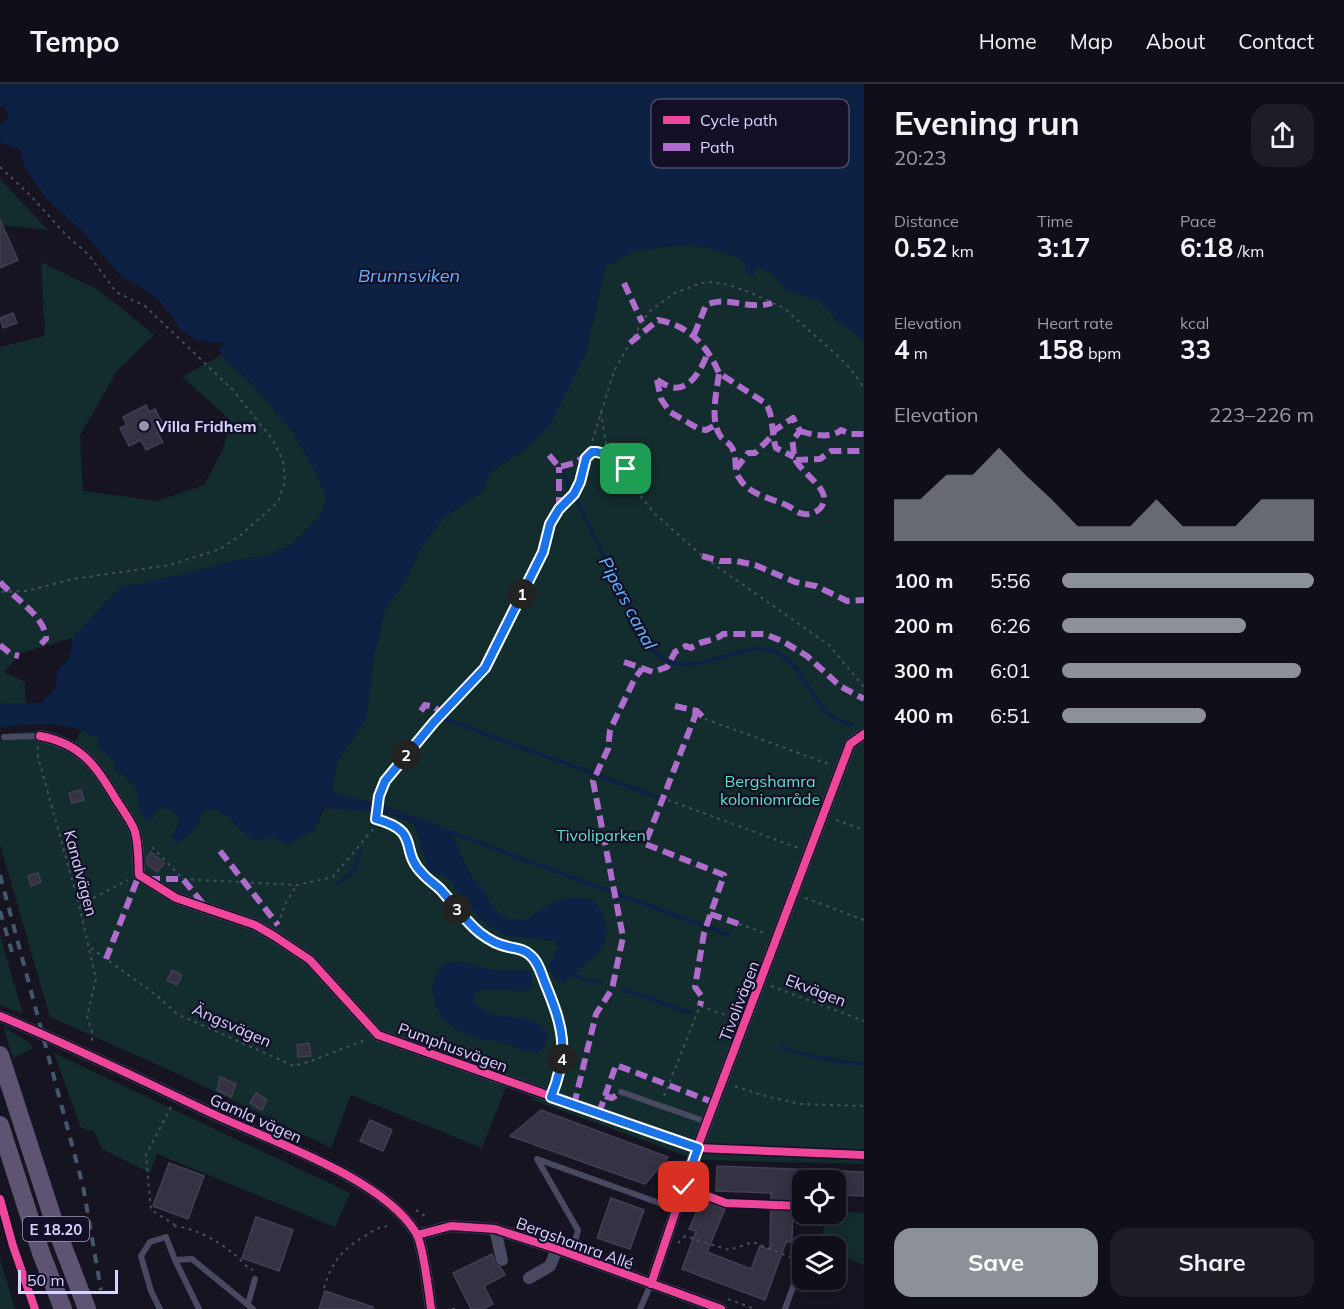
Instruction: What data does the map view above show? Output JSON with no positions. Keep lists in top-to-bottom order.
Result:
{
  "streets": {
    "main road": ["E 18.20"],
    "street": [
      "Tivolivägen",
      "Pumphusvägen",
      "Gamla vägen",
      "Bergshamra Allé"
    ],
    "path": ["Kanalvägen", "Ekvägen", "Ängsvägen"]
  },
  "crossings": [
    ["Kanalvägen", "Ängsvägen"],
    ["Ekvägen", "Tivolivägen"],
    ["Tivolivägen", "Pumphusvägen"],
    ["Tivolivägen", "Bergshamra Allé"],
    ["Ängsvägen", "Pumphusvägen"],
    ["Gamla vägen", "Bergshamra Allé"]
  ],
  "water": ["Brunnsviken", "Pipers canal"],
  "parks": ["Bergshamra koloniområde", "Tivoliparken"],
  "places": ["Villa Fridhem"],
  "legend": ["Cycle path", "Path"],
  "scale_bar": "50 m",
  "page": {
    "header": "Tempo",
    "nav": [
      "Home",
      "Map",
      "About",
      "Contact"
    ],
    "heading": ["Evening run", "20:23"],
    "stats": [
      ["Distance", "0.52 km"],
      ["Time", "3:17"],
      ["Pace", "6:18 /km"],
      ["Elevation", "4 m"],
      ["Heart rate", "158 bpm"],
      ["kcal", "33"]
    ],
    "chart": ["Elevation", "223–226 m"],
    "list": [
      {
        "name": "100 m",
        "note": "5:56"
      },
      {
        "name": "200 m",
        "note": "6:26"
      },
      {
        "name": "300 m",
        "note": "6:01"
      },
      {
        "name": "400 m",
        "note": "6:51"
      }
    ],
    "pins": [
      "1",
      "2",
      "3",
      "4"
    ],
    "buttons": ["Save", "Share"],
    "scale": "50 m"
  }
}
